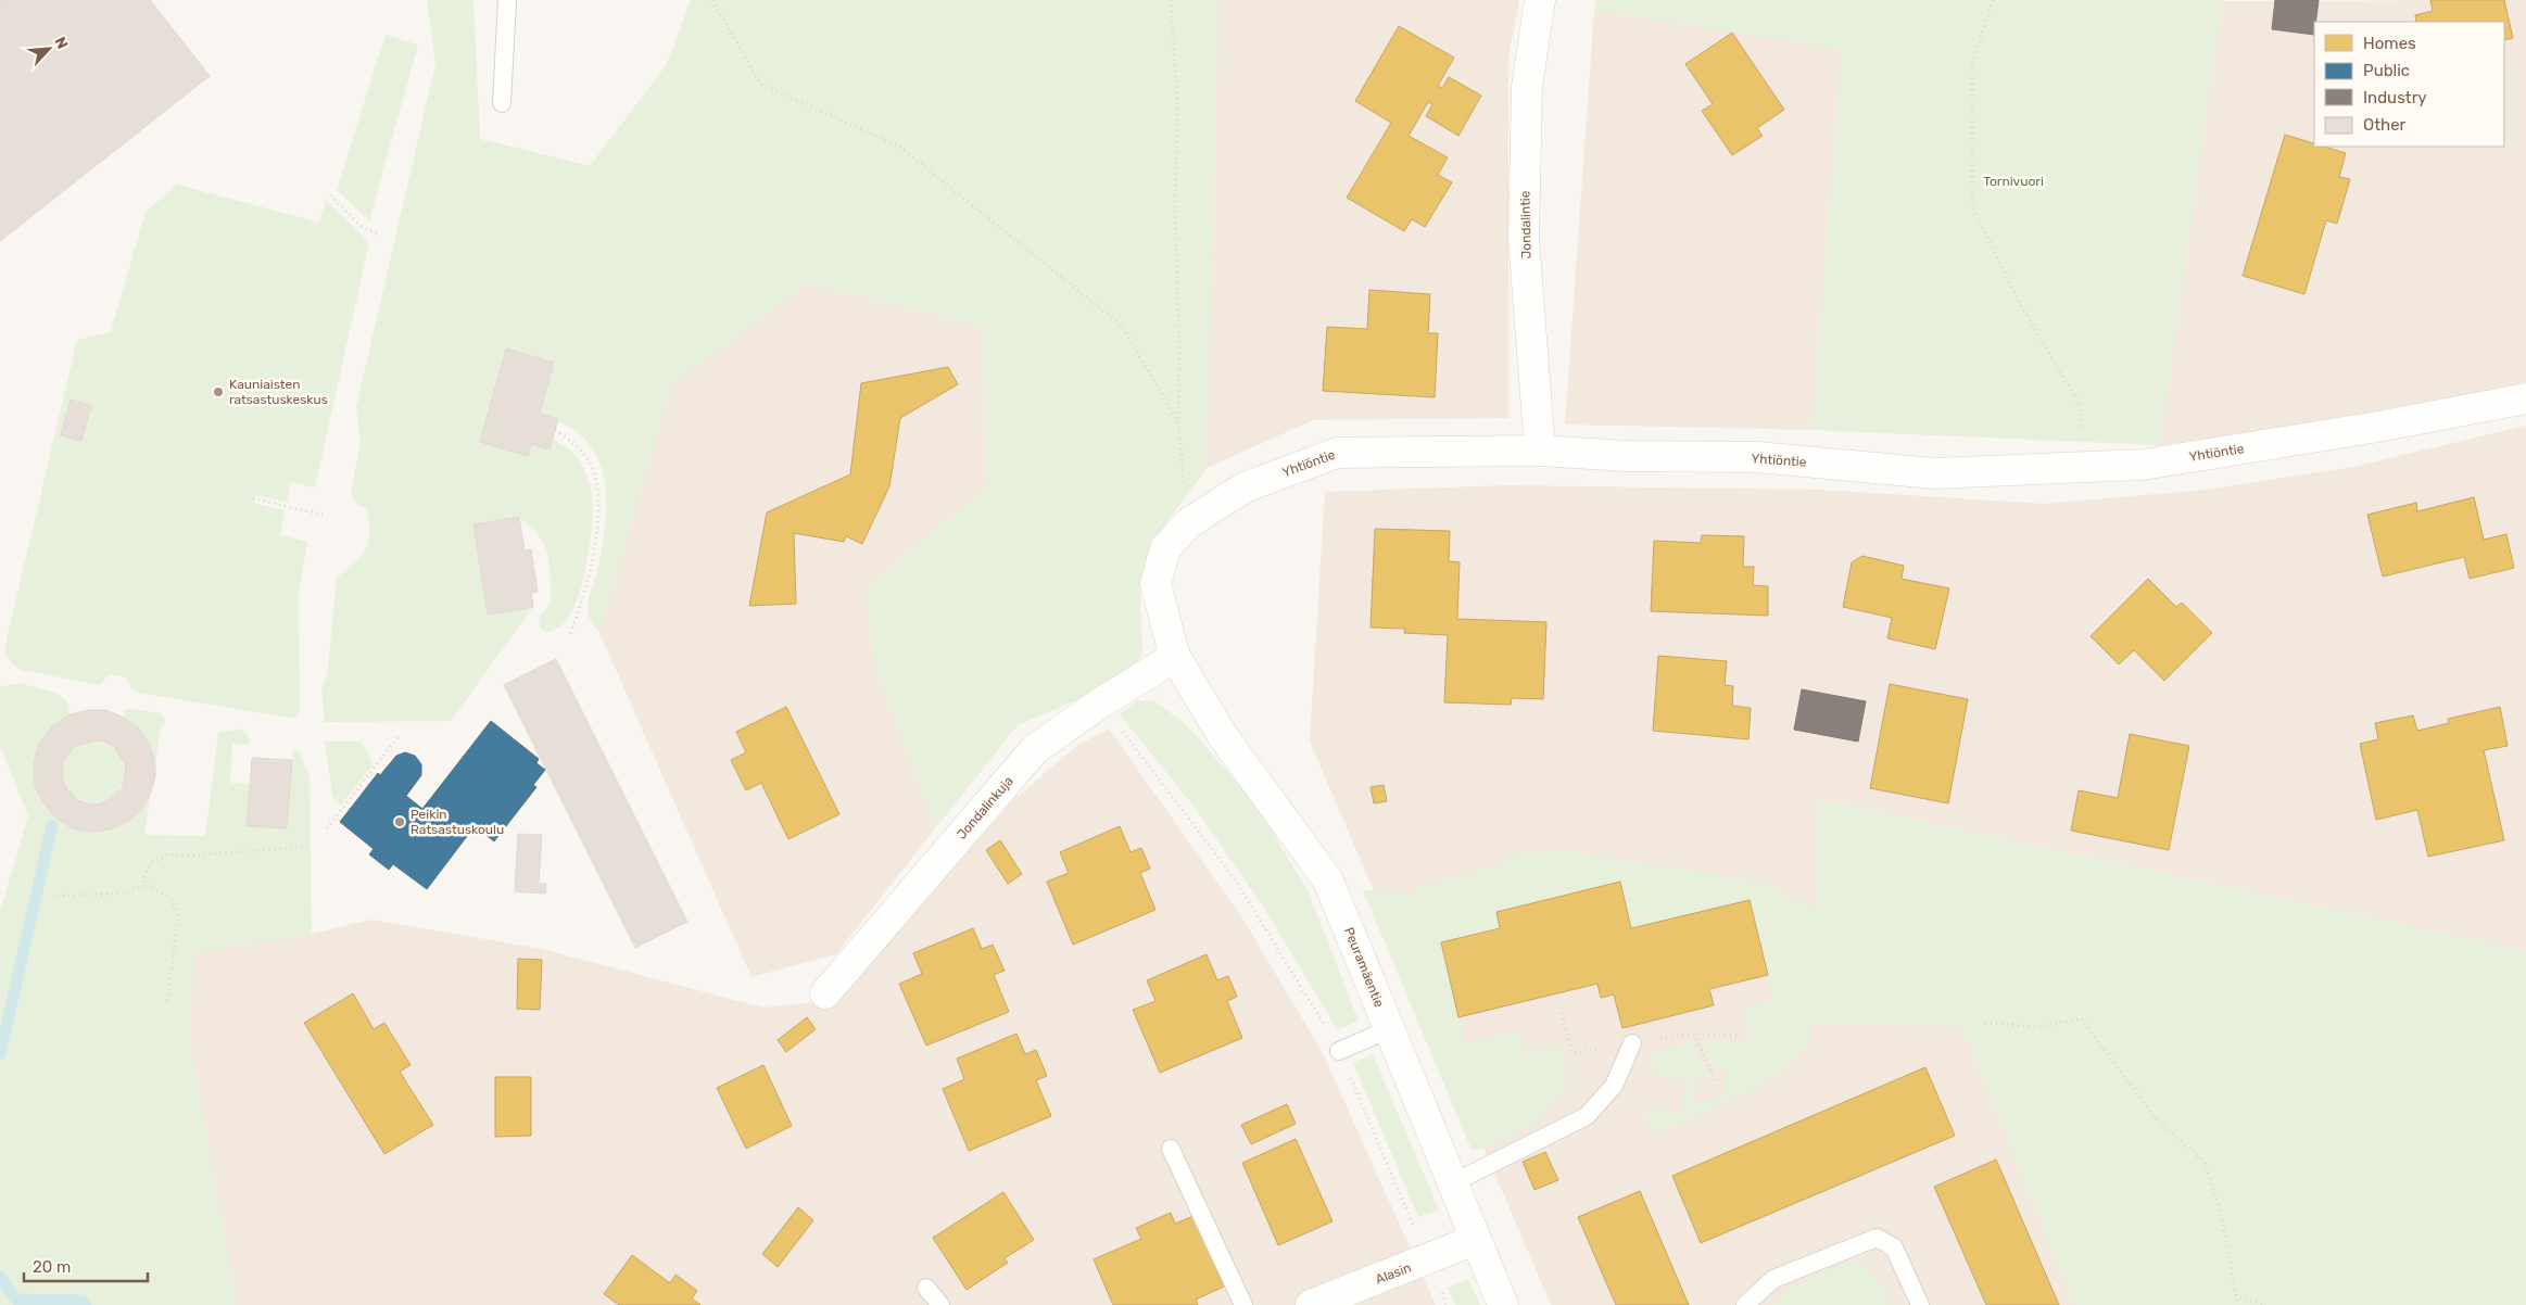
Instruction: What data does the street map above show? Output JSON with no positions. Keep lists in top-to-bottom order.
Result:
{
  "streets": {
    "street": [
      "Jondalintie",
      "Yhtiöntie",
      "Jondalinkuja",
      "Peuramäentie",
      "Alasin"
    ]
  },
  "crossings": [
    ["Jondalintie", "Yhtiöntie"],
    ["Yhtiöntie", "Jondalinkuja"],
    ["Yhtiöntie", "Peuramäentie"],
    ["Jondalinkuja", "Peuramäentie"],
    ["Peuramäentie", "Alasin"]
  ],
  "parks": ["Tornivuori"],
  "places": ["Kauniaisten ratsastuskeskus", "Peikin Ratsastuskoulu"],
  "legend": [
    "Homes",
    "Public",
    "Industry",
    "Other"
  ],
  "scale_bar": "20 m",
  "north": "top right"
}
